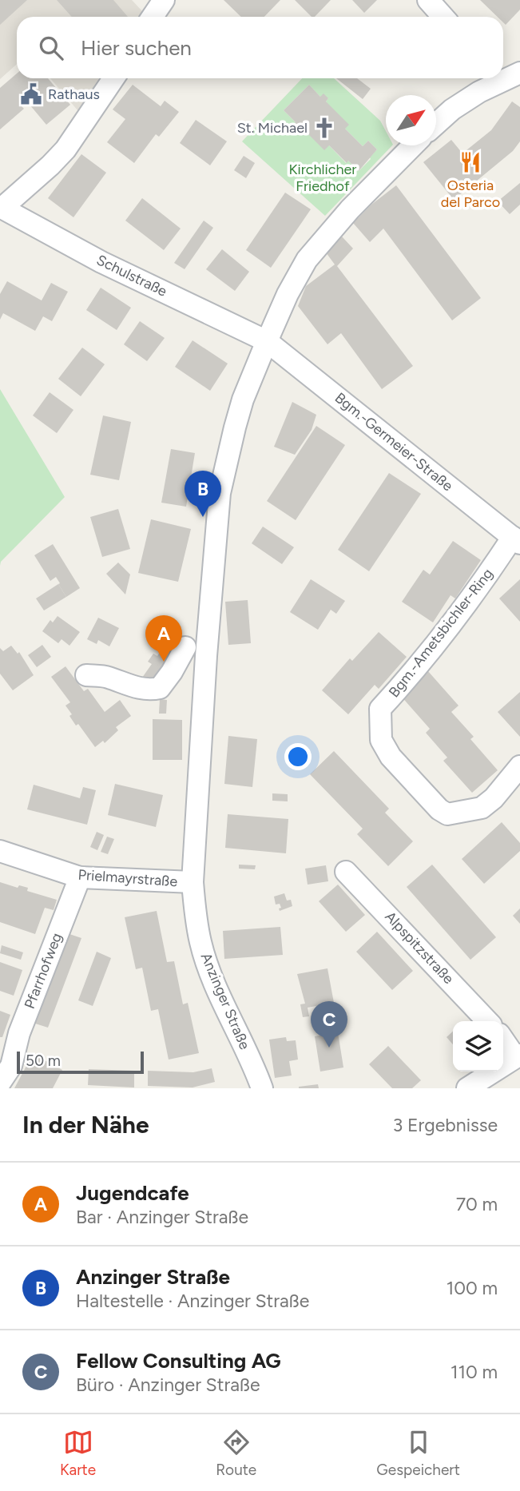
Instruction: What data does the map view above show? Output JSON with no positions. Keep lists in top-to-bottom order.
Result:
{
  "streets": {
    "street": [
      "Schulstraße",
      "Bgm.-Germeier-Straße",
      "Bgm.-Ametsbichler-Ring",
      "Prielmayrstraße",
      "Alpspitzstraße",
      "Pfarrhofweg",
      "Anzinger Straße"
    ]
  },
  "crossings": [
    ["Schulstraße", "Bgm.-Germeier-Straße"],
    ["Schulstraße", "Anzinger Straße"],
    ["Bgm.-Germeier-Straße", "Bgm.-Ametsbichler-Ring"],
    ["Bgm.-Germeier-Straße", "Anzinger Straße"],
    ["Prielmayrstraße", "Pfarrhofweg"],
    ["Prielmayrstraße", "Anzinger Straße"]
  ],
  "parks": ["Kirchlicher Friedhof"],
  "places": {
    "public building": ["Rathaus"],
    "church": ["St. Michael"],
    "restaurant": ["Osteria del Parco"]
  },
  "scale_bar": "50 m",
  "north": "top right",
  "page": {
    "search": "Hier suchen",
    "pins": ["B", "A", "C"],
    "scale": "50 m",
    "heading": ["In der Nähe", "3 Ergebnisse"],
    "list": [
      {
        "mark": "A",
        "name": "Jugendcafe",
        "note": "Bar · Anzinger Straße",
        "value": "70 m"
      },
      {
        "mark": "B",
        "name": "Anzinger Straße",
        "note": "Haltestelle · Anzinger Straße",
        "value": "100 m"
      },
      {
        "mark": "C",
        "name": "Fellow Consulting AG",
        "note": "Büro · Anzinger Straße",
        "value": "110 m"
      }
    ],
    "nav": ["Karte", "Route", "Gespeichert"]
  }
}
